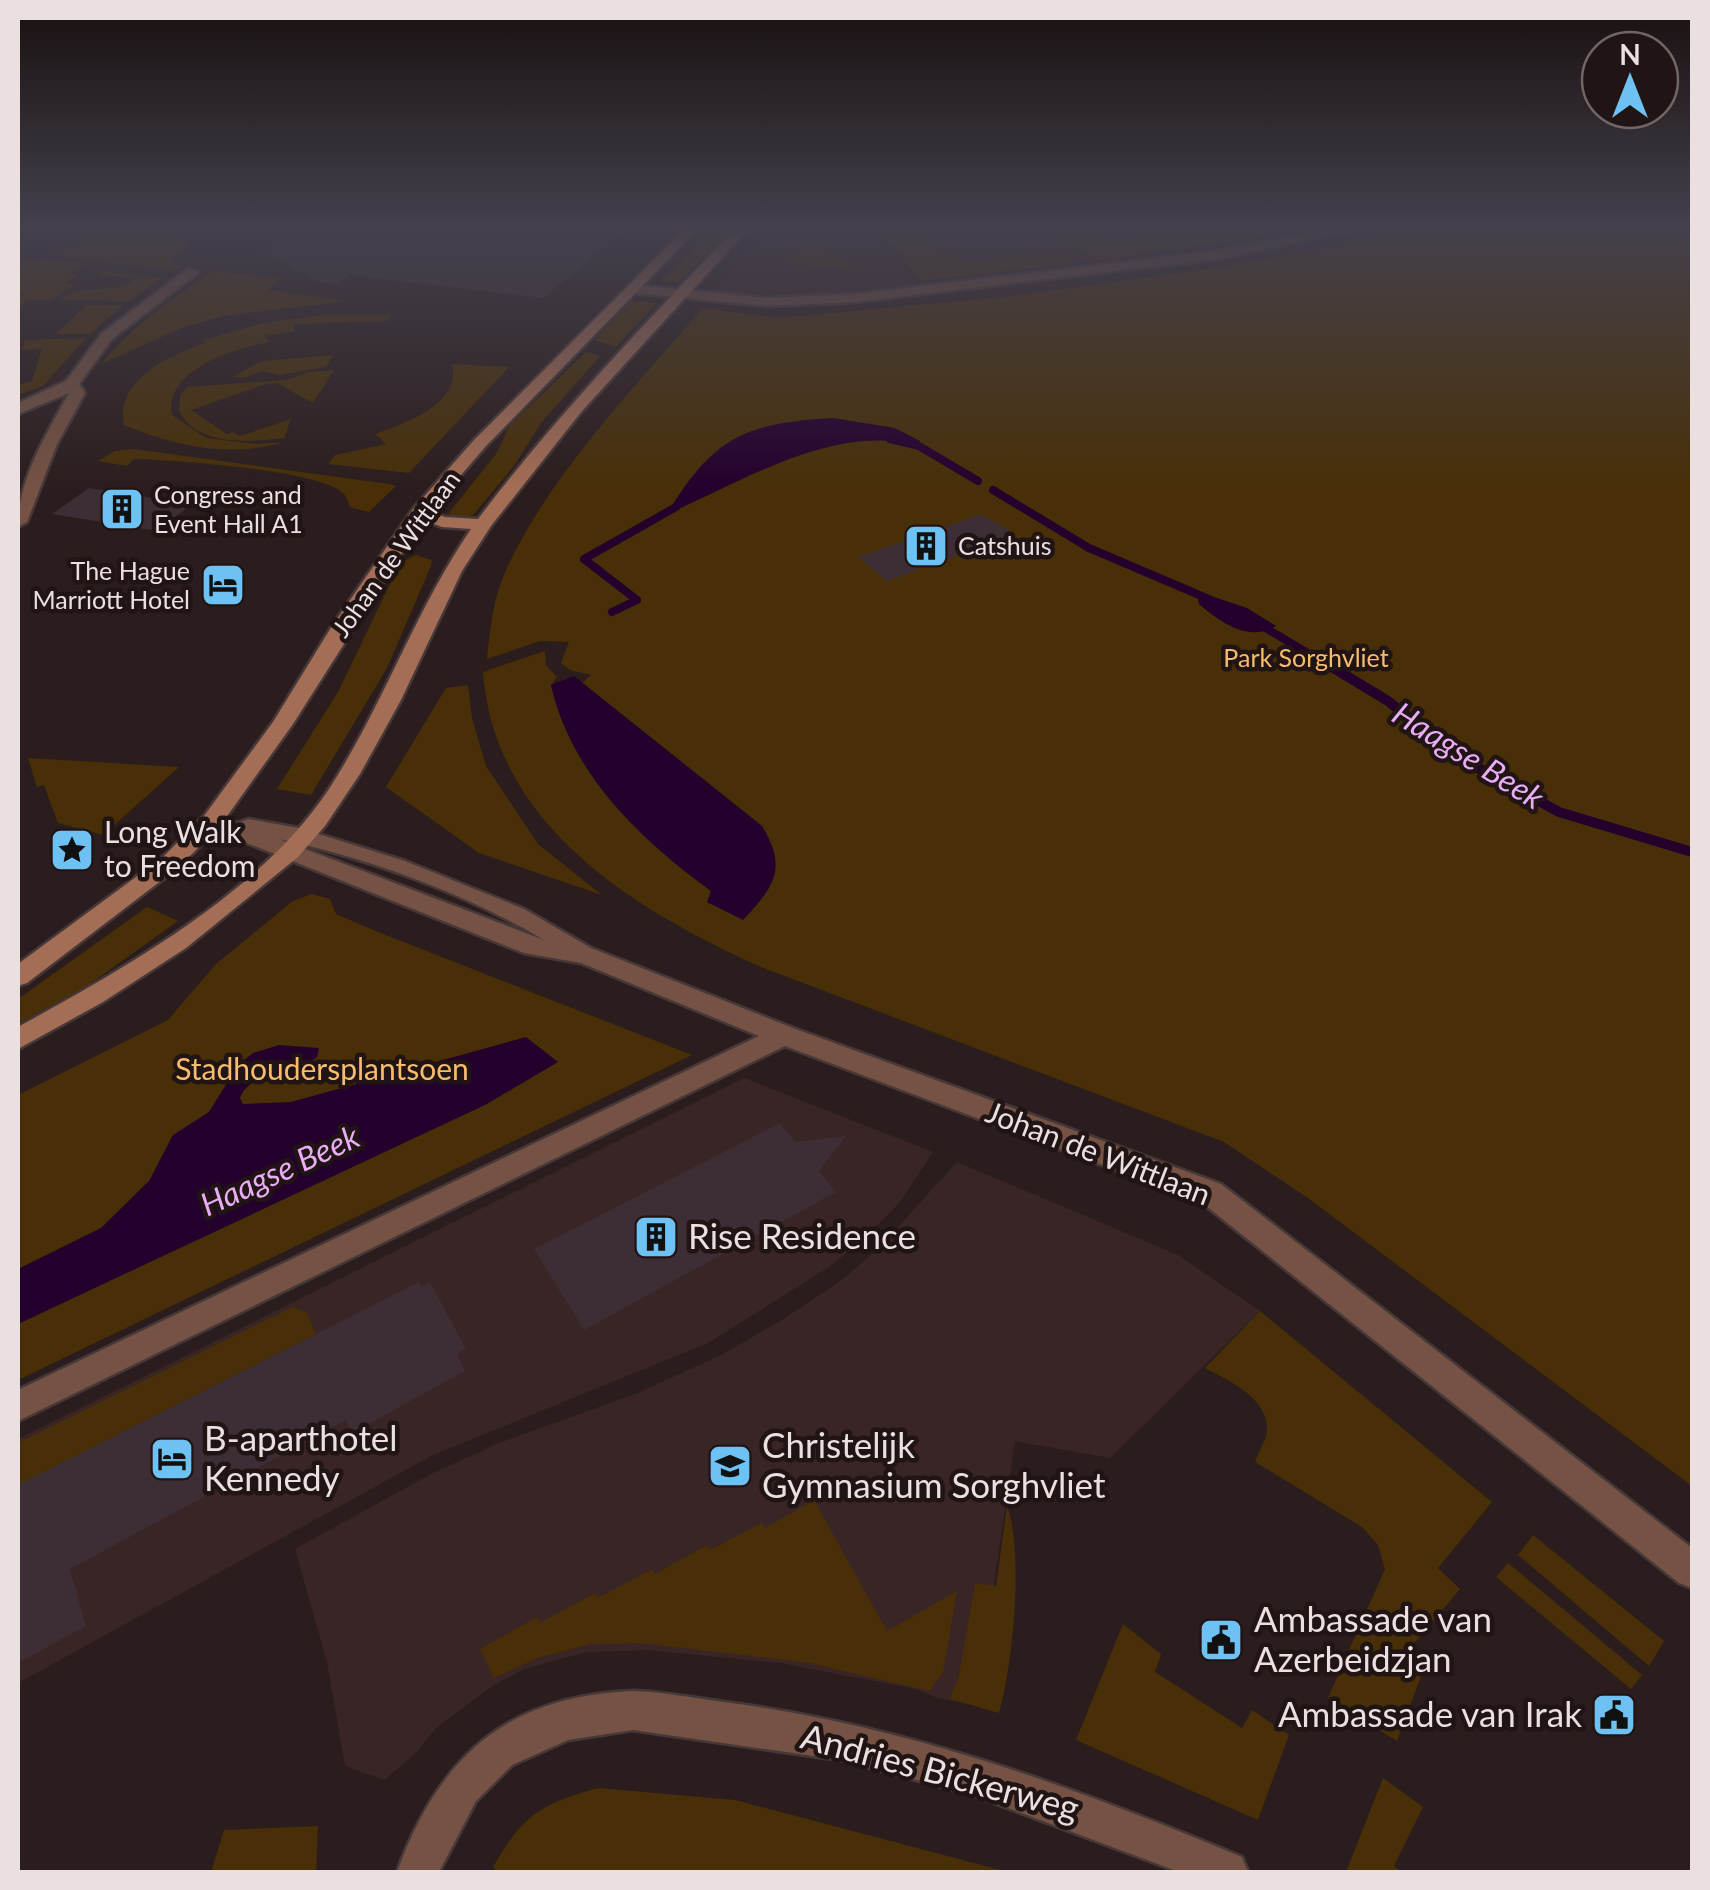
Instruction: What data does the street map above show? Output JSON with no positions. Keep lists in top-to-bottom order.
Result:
{
  "streets": {
    "main road": ["Johan de Wittlaan"],
    "street": ["Andries Bickerweg"]
  },
  "water": ["Haagse Beek"],
  "parks": ["Park Sorghvliet", "Stadhoudersplantsoen"],
  "places": {
    "building": ["Congress and Event Hall A1", "Catshuis", "Rise Residence"],
    "hotel": ["The Hague Marriott Hotel", "B-aparthotel Kennedy"],
    "place": ["Long Walk to Freedom"],
    "school or university": ["Christelijk Gymnasium Sorghvliet"],
    "public building": ["Ambassade van Azerbeidzjan", "Ambassade van Irak"]
  },
  "north": "top"
}
